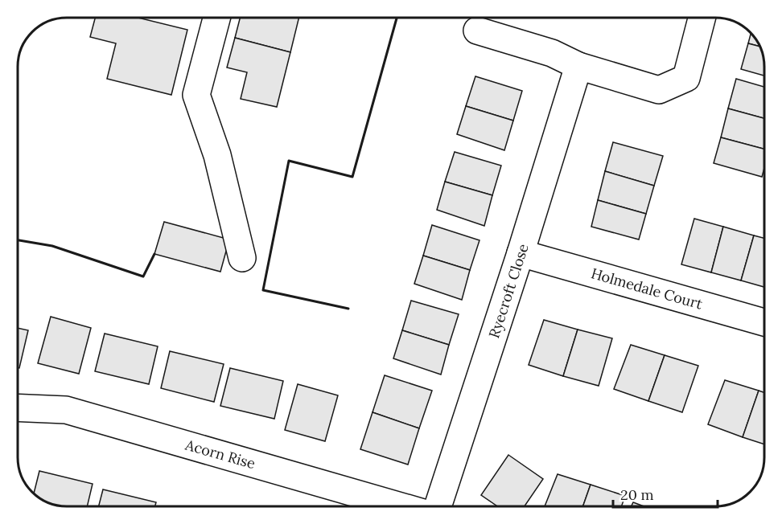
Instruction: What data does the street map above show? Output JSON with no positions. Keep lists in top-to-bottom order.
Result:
{
  "streets": {
    "street": ["Holmedale Court", "Ryecroft Close", "Acorn Rise"]
  },
  "crossings": [
    ["Holmedale Court", "Ryecroft Close"]
  ],
  "scale_bar": "20 m"
}
